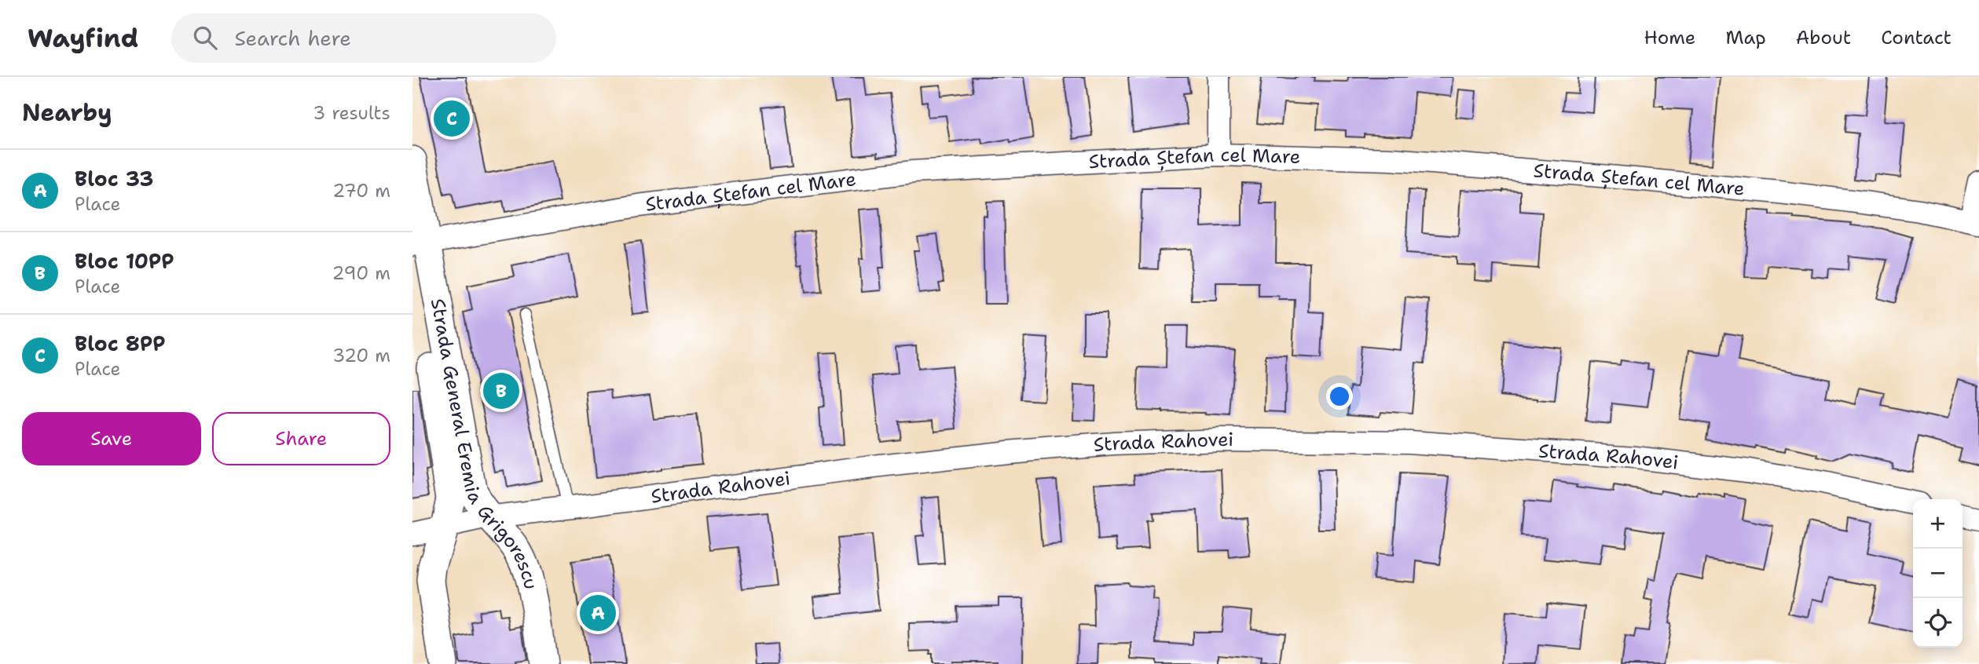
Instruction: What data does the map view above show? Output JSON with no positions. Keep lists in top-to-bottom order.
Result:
{
  "streets": {
    "street": ["Strada Ștefan cel Mare", "Strada Rahovei", "Strada General Eremia Grigorescu"]
  },
  "crossings": [
    ["Strada Ștefan cel Mare", "Strada General Eremia Grigorescu"],
    ["Strada Rahovei", "Strada General Eremia Grigorescu"]
  ],
  "page": {
    "header": "Wayfind",
    "search": "Search here",
    "nav": [
      "Home",
      "Map",
      "About",
      "Contact"
    ],
    "heading": ["Nearby", "3 results"],
    "pins": ["C", "B", "A"],
    "list": [
      {
        "mark": "A",
        "name": "Bloc 33",
        "note": "Place",
        "value": "270 m"
      },
      {
        "mark": "B",
        "name": "Bloc 10PP",
        "note": "Place",
        "value": "290 m"
      },
      {
        "mark": "C",
        "name": "Bloc 8PP",
        "note": "Place",
        "value": "320 m"
      }
    ],
    "buttons": ["Save", "Share"],
    "map_buttons": ["+", "−"]
  }
}
